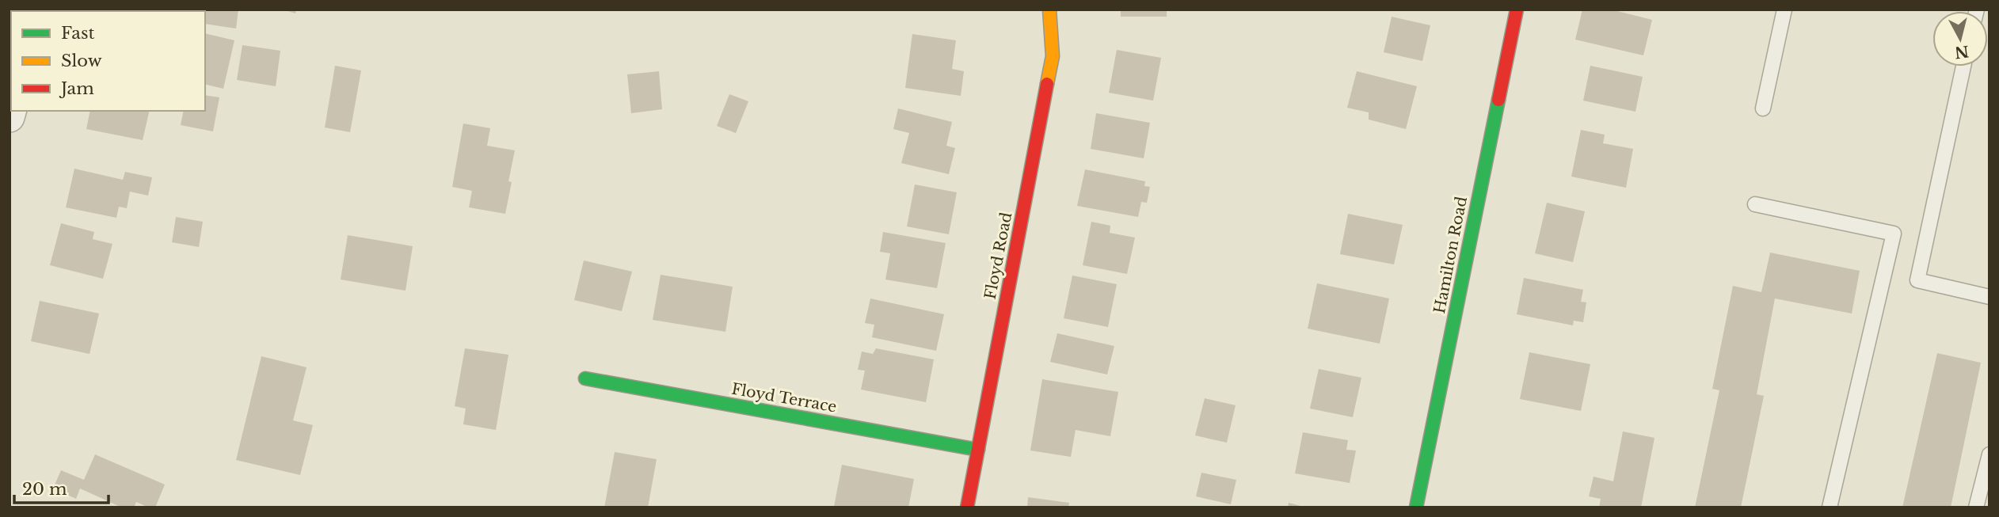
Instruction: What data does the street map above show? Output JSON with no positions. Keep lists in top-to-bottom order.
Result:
{
  "streets": {
    "street": ["Hamilton Road", "Floyd Road", "Floyd Terrace"]
  },
  "crossings": [
    ["Floyd Road", "Floyd Terrace"]
  ],
  "legend": ["Fast", "Slow", "Jam"],
  "scale_bar": "20 m",
  "north": "bottom"
}
